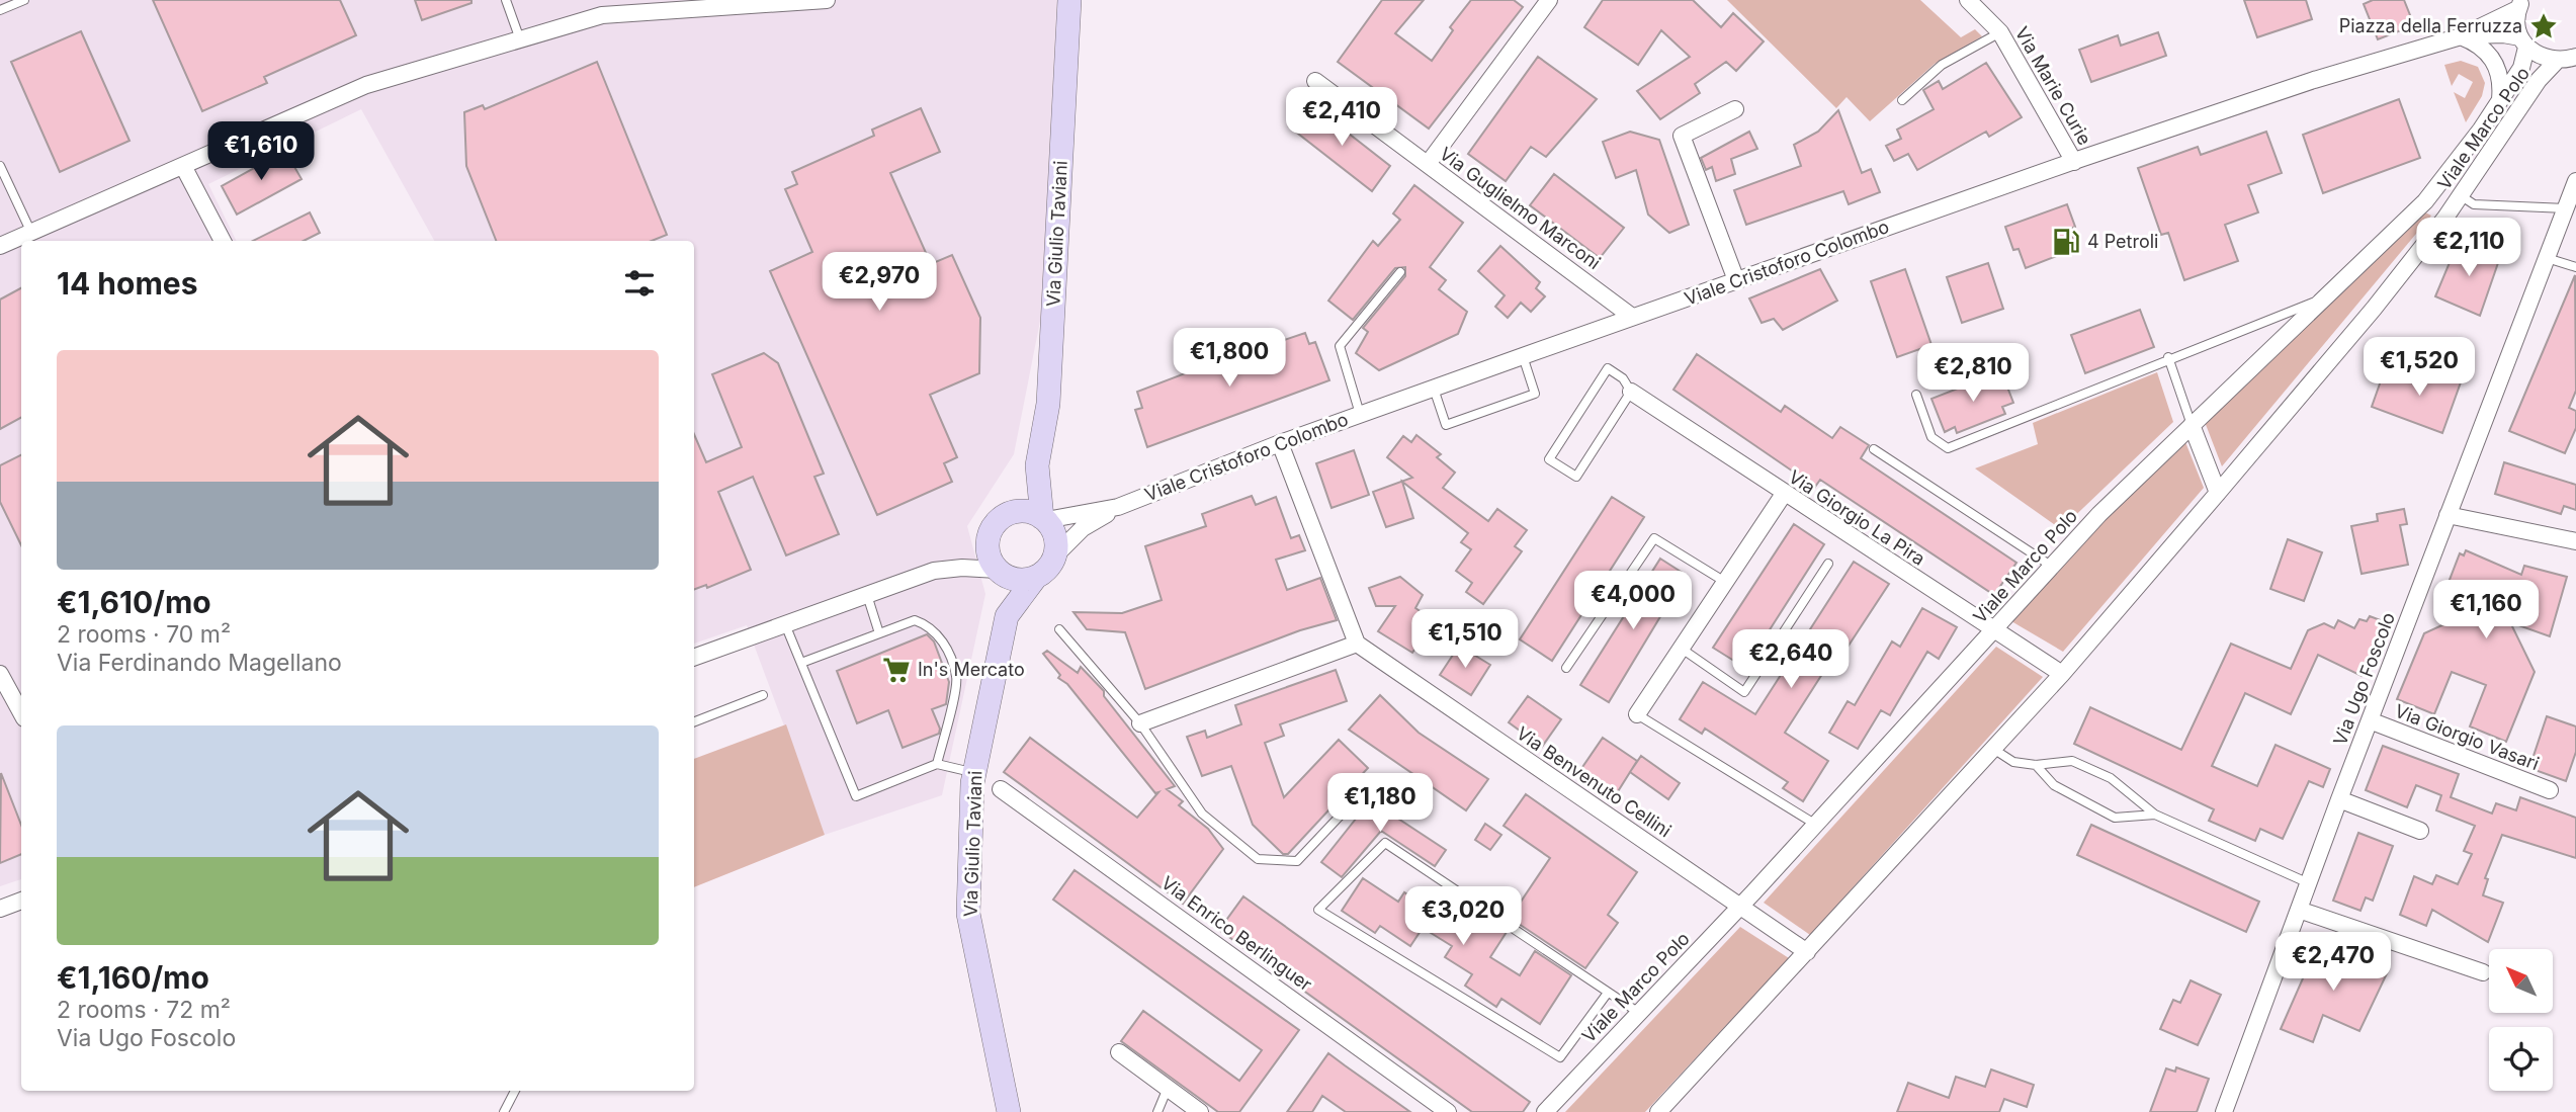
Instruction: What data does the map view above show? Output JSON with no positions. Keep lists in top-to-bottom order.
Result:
{
  "streets": {
    "main road": ["Via Giulio Taviani", "Viale Cristoforo Colombo"],
    "street": [
      "Via Marie Curie",
      "Viale Marco Polo",
      "Via Guglielmo Marconi",
      "Via Giorgio La Pira",
      "Via Ugo Foscolo",
      "Via Giorgio Vasari",
      "Via Benvenuto Cellini",
      "Via Enrico Berlinguer"
    ]
  },
  "crossings": [
    ["Via Marie Curie", "Viale Cristoforo Colombo"],
    ["Viale Marco Polo", "Viale Cristoforo Colombo"],
    ["Viale Marco Polo", "Via Giorgio La Pira"],
    ["Viale Marco Polo", "Via Benvenuto Cellini"],
    ["Via Guglielmo Marconi", "Viale Cristoforo Colombo"],
    ["Via Giulio Taviani", "Viale Cristoforo Colombo"],
    ["Via Ugo Foscolo", "Via Giorgio Vasari"]
  ],
  "places": {
    "place": ["Piazza della Ferruzza"],
    "fuel station": ["4 Petroli"],
    "supermarket": ["In's Mercato"]
  },
  "north": "top left",
  "page": {
    "price": [
      "€2,410",
      "€1,610",
      "€2,110",
      "€2,970",
      "€1,800",
      "€1,520",
      "€2,810",
      "€4,000",
      "€1,160",
      "€1,510",
      "€2,640",
      "€1,180",
      "€3,020",
      "€2,470"
    ],
    "heading": "14 homes",
    "list": [
      {
        "name": "€1,610/mo",
        "note": "2 rooms · 70 m² · Via Ferdinando Magellano"
      },
      {
        "name": "€1,160/mo",
        "note": "2 rooms · 72 m² · Via Ugo Foscolo"
      }
    ]
  }
}
